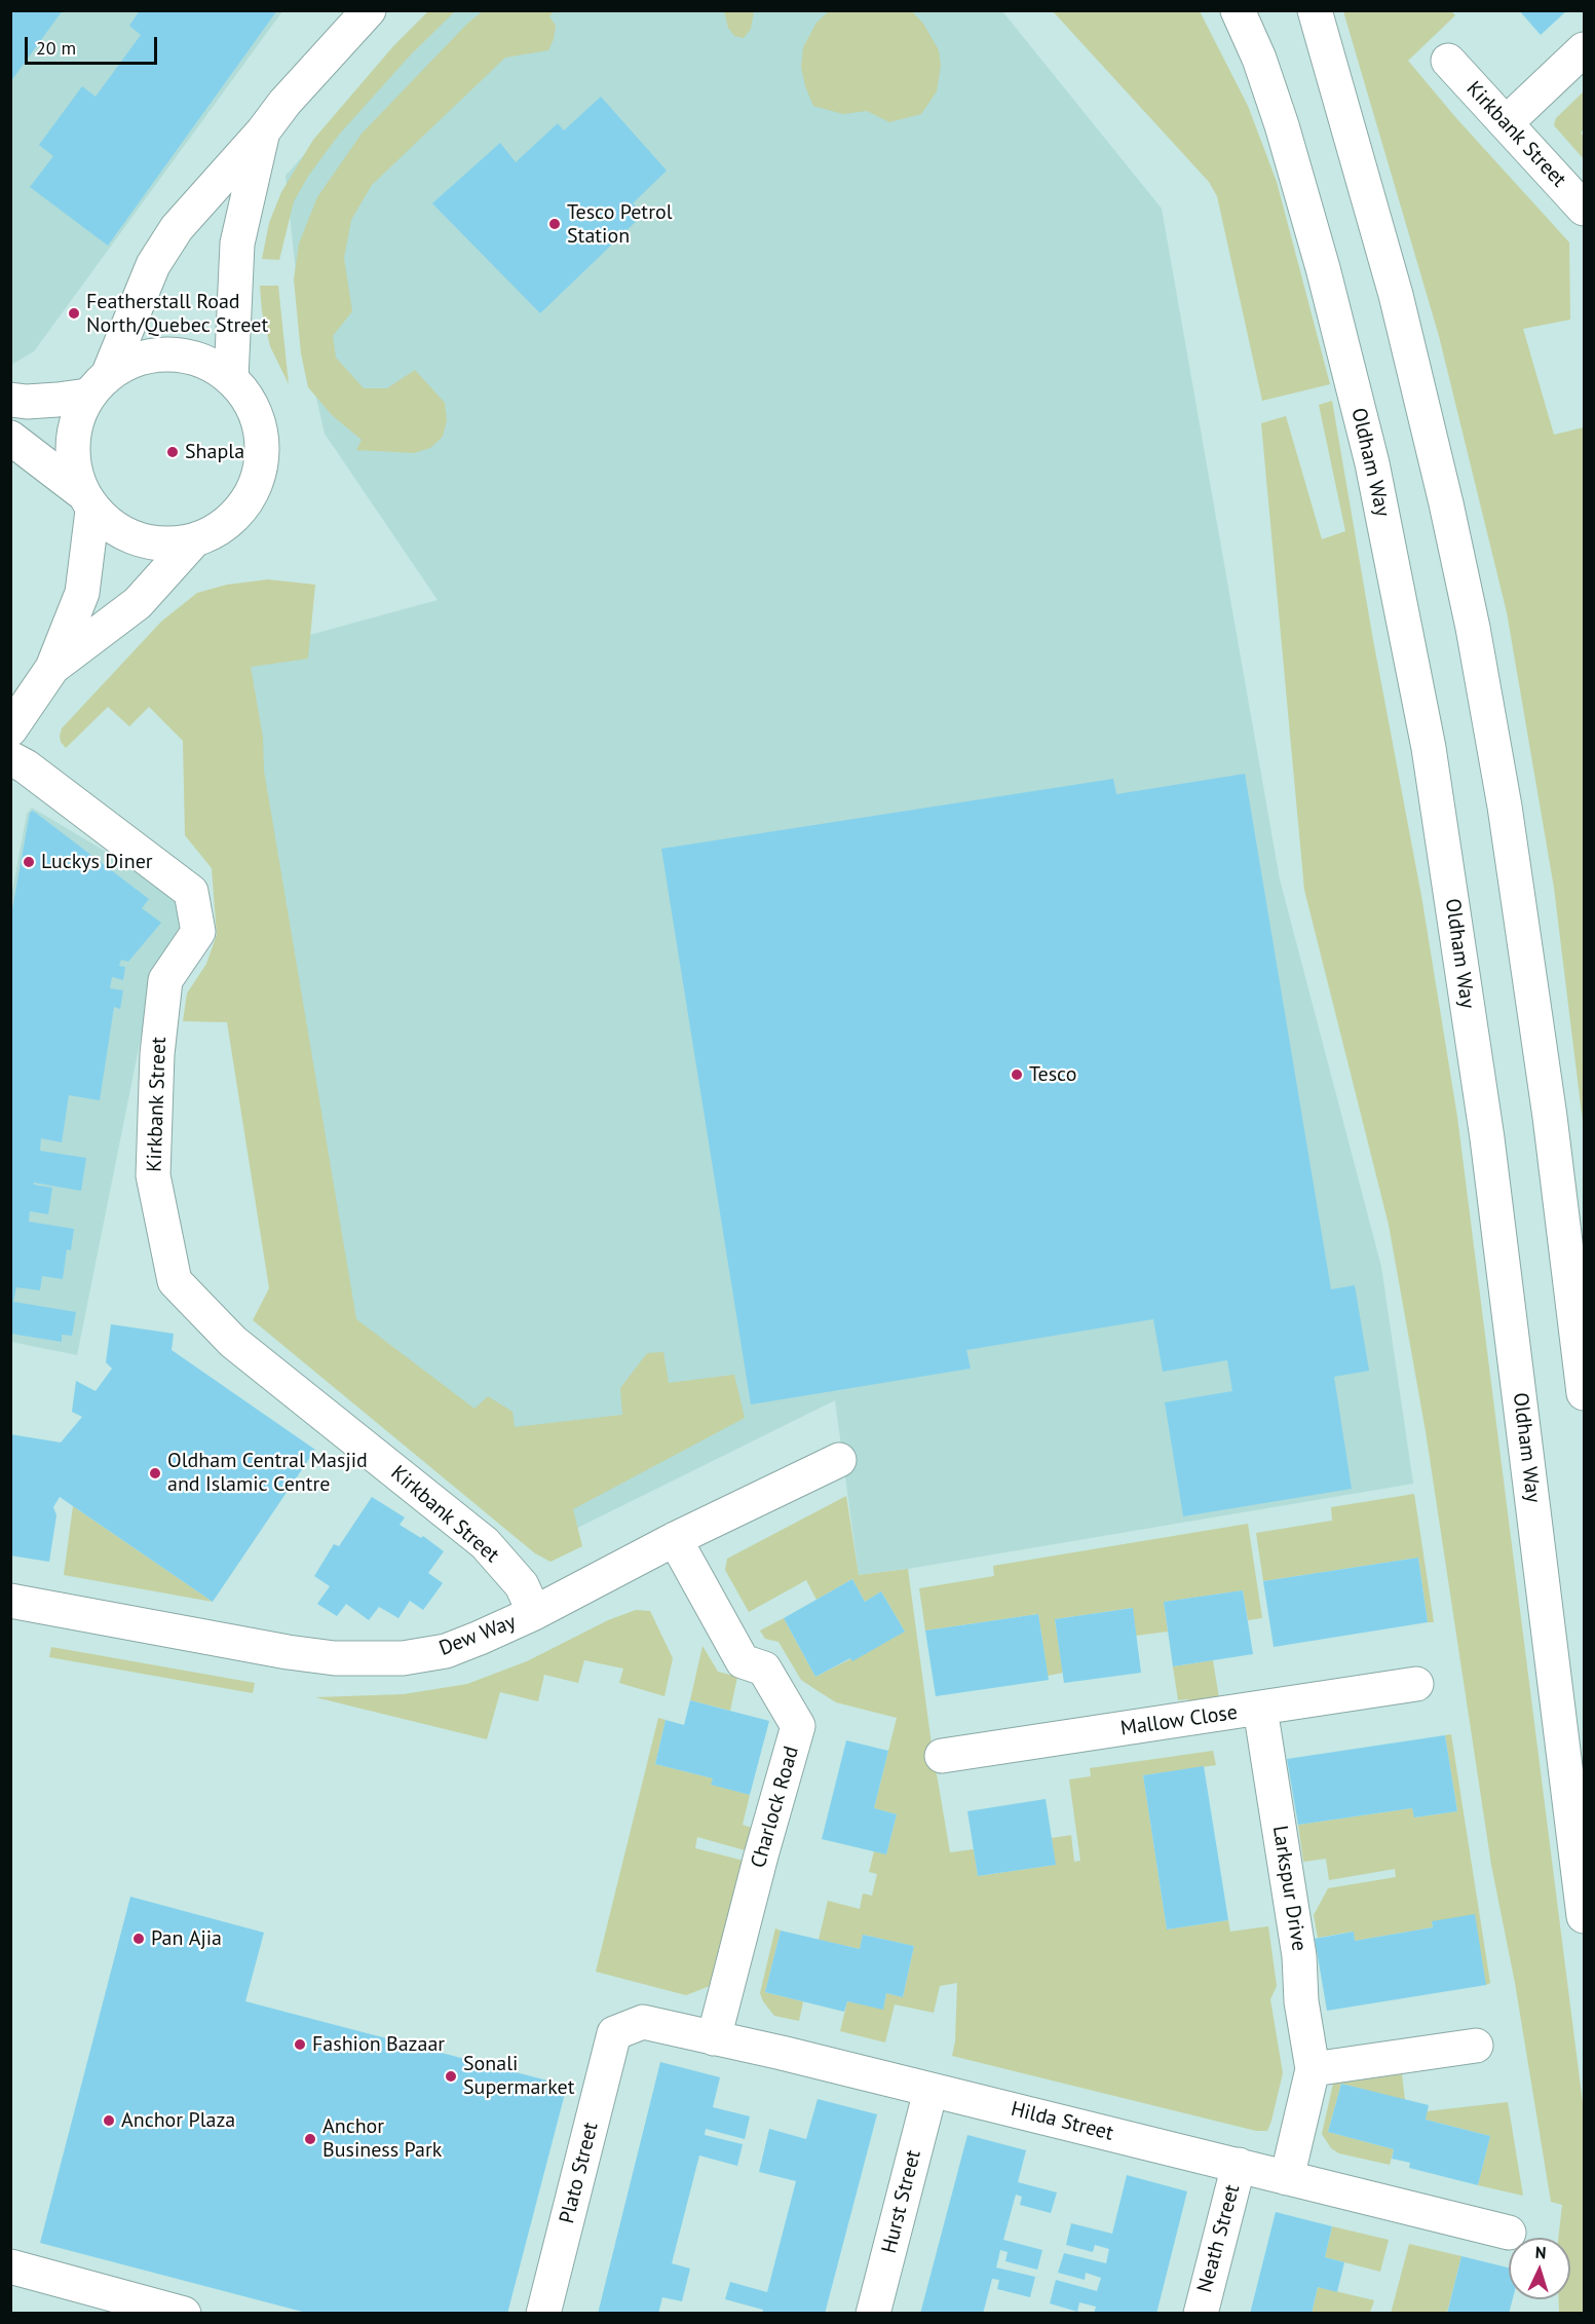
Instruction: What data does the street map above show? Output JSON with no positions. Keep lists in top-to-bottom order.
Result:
{
  "streets": {
    "main road": [
      "Kirkbank Street",
      "Oldham Way",
      "Dew Way",
      "Mallow Close",
      "Charlock Road",
      "Larkspur Drive",
      "Hilda Street",
      "Plato Street",
      "Hurst Street",
      "Neath Street"
    ]
  },
  "crossings": [
    ["Kirkbank Street", "Dew Way"],
    ["Dew Way", "Charlock Road"],
    ["Mallow Close", "Larkspur Drive"],
    ["Charlock Road", "Hilda Street"],
    ["Larkspur Drive", "Hilda Street"],
    ["Hilda Street", "Plato Street"],
    ["Hilda Street", "Hurst Street"],
    ["Hilda Street", "Neath Street"]
  ],
  "places": [
    "Tesco Petrol Station",
    "Featherstall Road North/Quebec Street",
    "Shapla",
    "Luckys Diner",
    "Tesco",
    "Oldham Central Masjid and Islamic Centre",
    "Pan Ajia",
    "Fashion Bazaar",
    "Sonali Supermarket",
    "Anchor Plaza",
    "Anchor Business Park"
  ],
  "scale_bar": "20 m",
  "north": "top"
}
